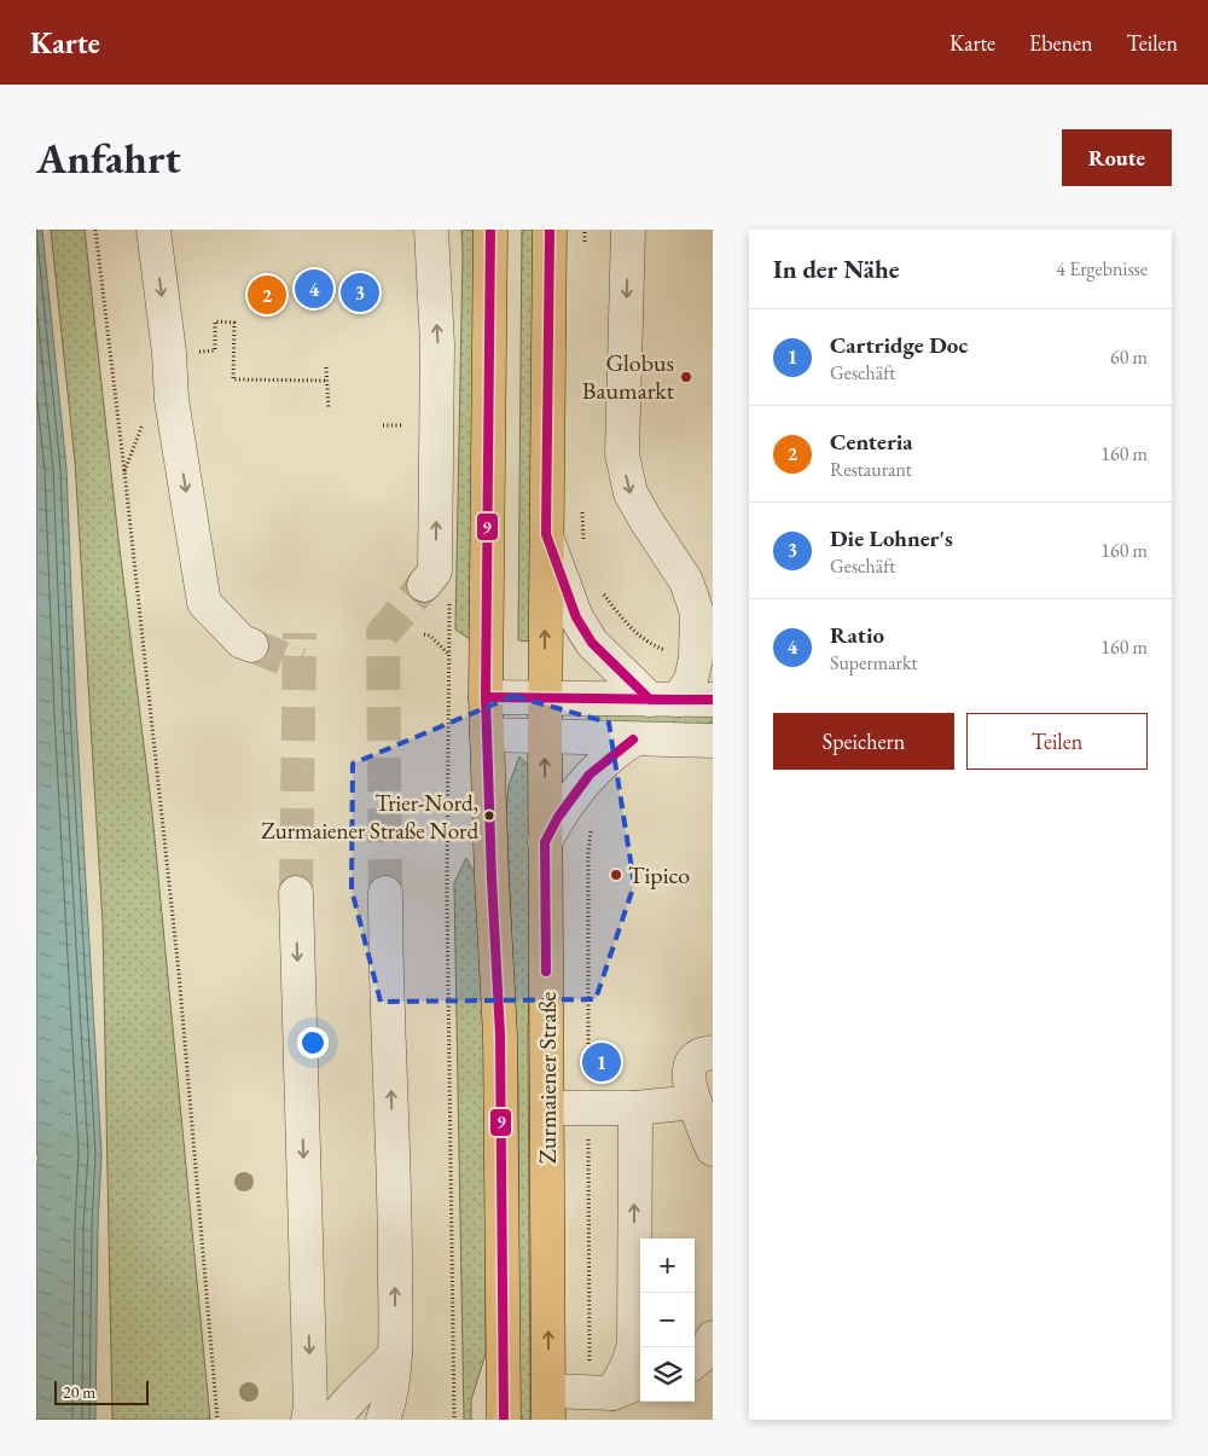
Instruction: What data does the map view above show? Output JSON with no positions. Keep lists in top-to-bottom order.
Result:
{
  "streets": {
    "main road": ["Zurmaiener Straße"]
  },
  "places": ["Globus Baumarkt", "Trier-Nord, Zurmaiener Straße Nord", "Tipico"],
  "lines": ["transit line 9"],
  "scale_bar": "20 m",
  "page": {
    "header": "Karte",
    "nav": ["Karte", "Ebenen", "Teilen"],
    "buttons": [
      "Route",
      ["Speichern", "Teilen"]
    ],
    "title": "Anfahrt",
    "heading": ["In der Nähe", "4 Ergebnisse"],
    "pins": [
      "4",
      "3",
      "2",
      "1"
    ],
    "list": [
      {
        "mark": "1",
        "name": "Cartridge Doc",
        "note": "Geschäft",
        "value": "60 m"
      },
      {
        "mark": "2",
        "name": "Centeria",
        "note": "Restaurant",
        "value": "160 m"
      },
      {
        "mark": "3",
        "name": "Die Lohner's",
        "note": "Geschäft",
        "value": "160 m"
      },
      {
        "mark": "4",
        "name": "Ratio",
        "note": "Supermarkt",
        "value": "160 m"
      }
    ],
    "map_buttons": ["+", "−"],
    "scale": "20 m"
  }
}
